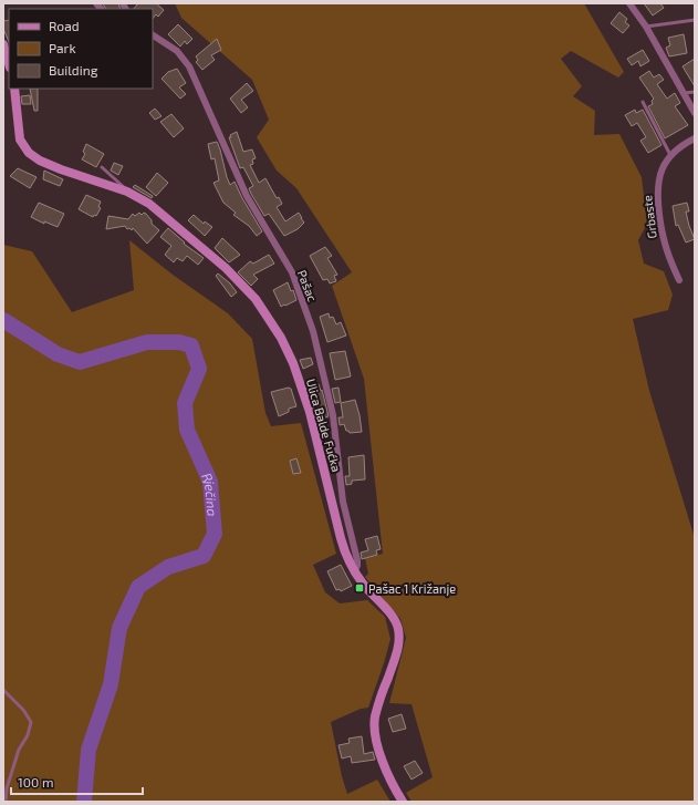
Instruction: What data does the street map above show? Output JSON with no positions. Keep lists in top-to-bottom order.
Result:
{
  "streets": {
    "main road": ["Ulica Balde Fućka"],
    "street": ["Grbaste", "Pašac"]
  },
  "crossings": [
    ["Pašac", "Ulica Balde Fućka"]
  ],
  "water": ["Rječina"],
  "places": {
    "transit": ["Pašac 1 Križanje"]
  },
  "legend": ["Road", "Park", "Building"],
  "scale_bar": "100 m"
}
